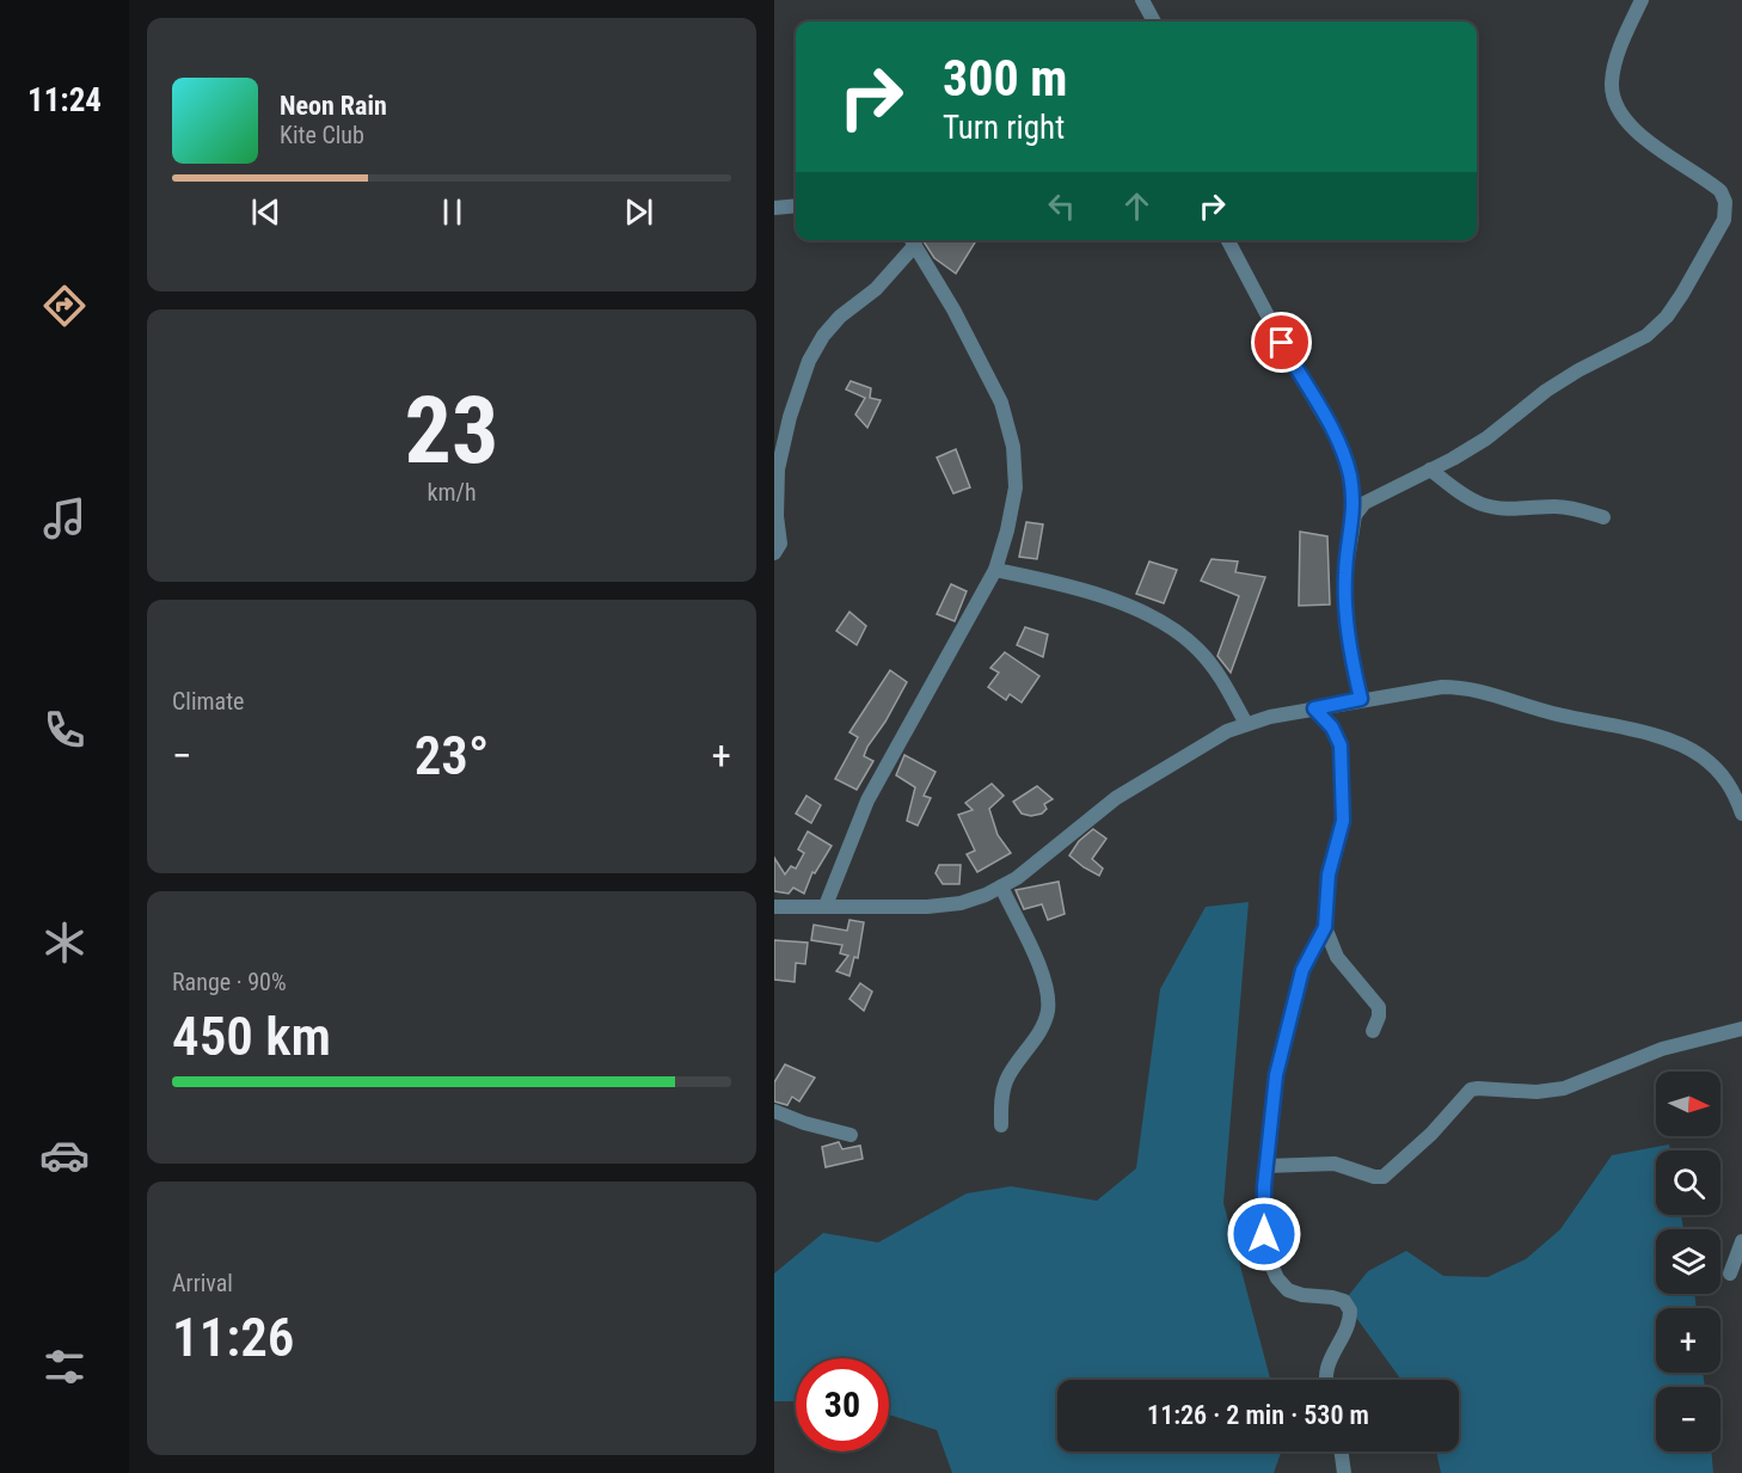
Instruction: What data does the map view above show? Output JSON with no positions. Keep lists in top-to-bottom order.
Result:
{
  "north": "right",
  "page": {
    "tabs": "11:24",
    "turn": ["300 m", "Turn right"],
    "song": ["Neon Rain", "Kite Club"],
    "tile": [
      ["23", "km/h"],
      "Climate",
      ["Range · 90%", "450 km"],
      ["Arrival", "11:26"]
    ],
    "heat": ["−", "23°", "+"],
    "map_buttons": ["+", "−"],
    "limit": "30",
    "trip": "11:26 · 2 min · 530 m"
  }
}
